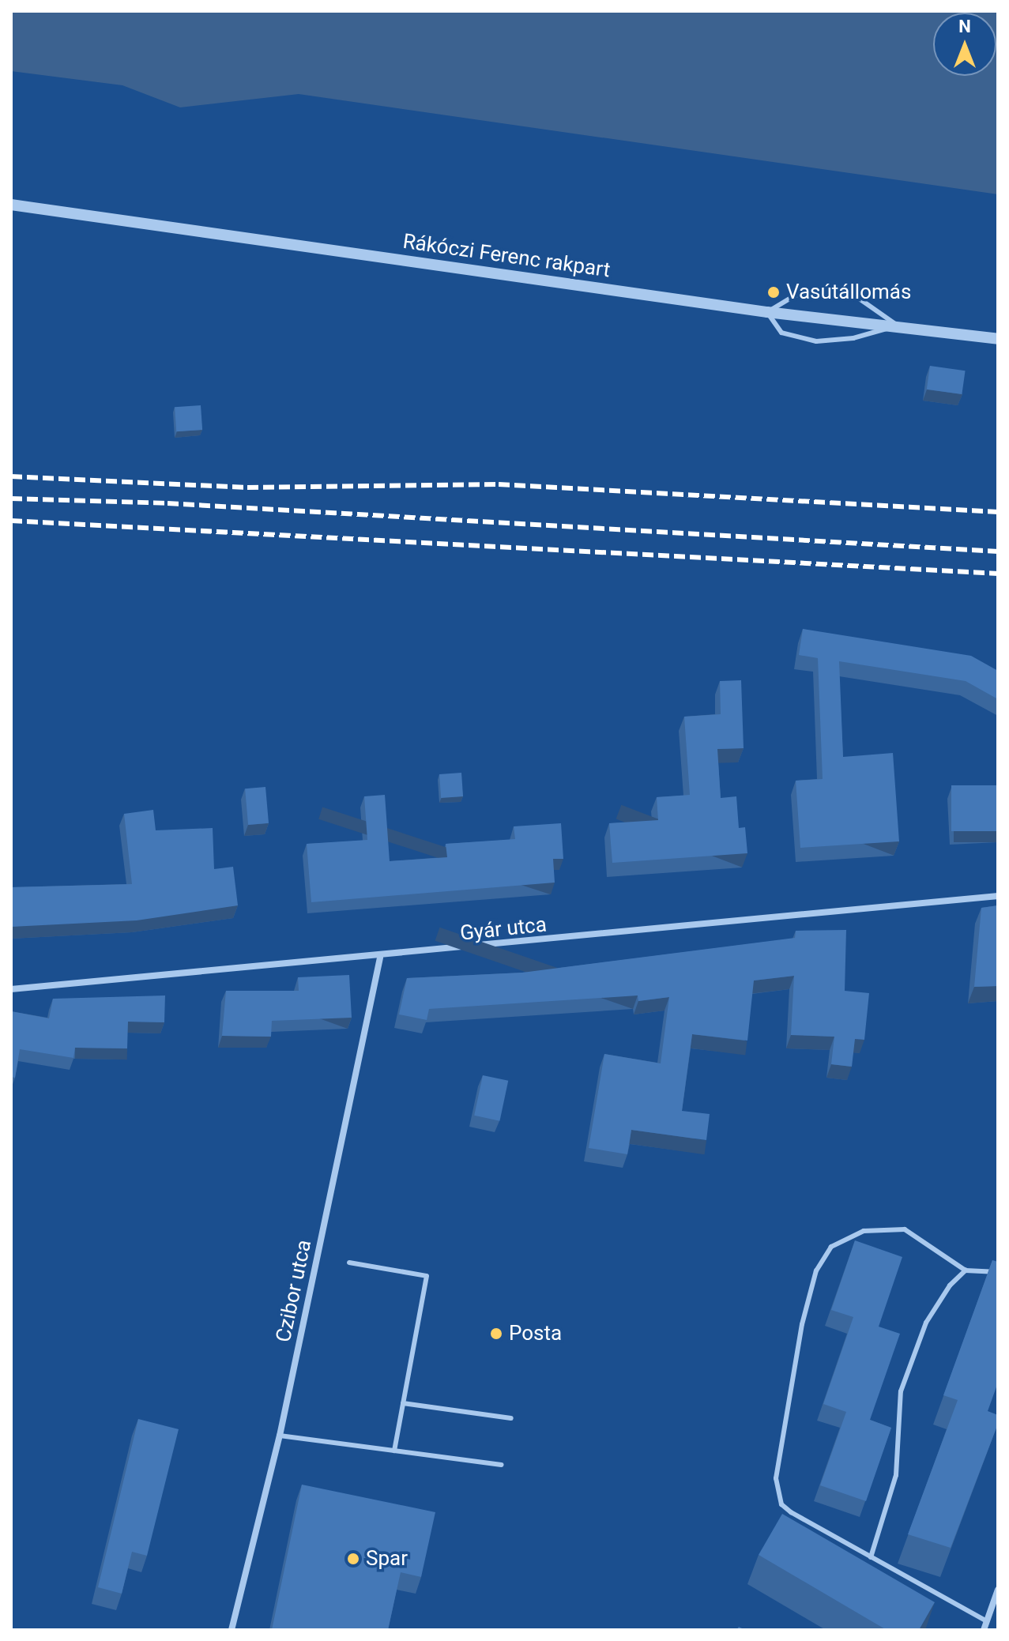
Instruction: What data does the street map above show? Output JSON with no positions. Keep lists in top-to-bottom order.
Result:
{
  "streets": {
    "street": ["Rákóczi Ferenc rakpart", "Gyár utca", "Czibor utca"]
  },
  "crossings": [
    ["Gyár utca", "Czibor utca"]
  ],
  "places": ["Vasútállomás", "Posta", "Spar"],
  "north": "top"
}
